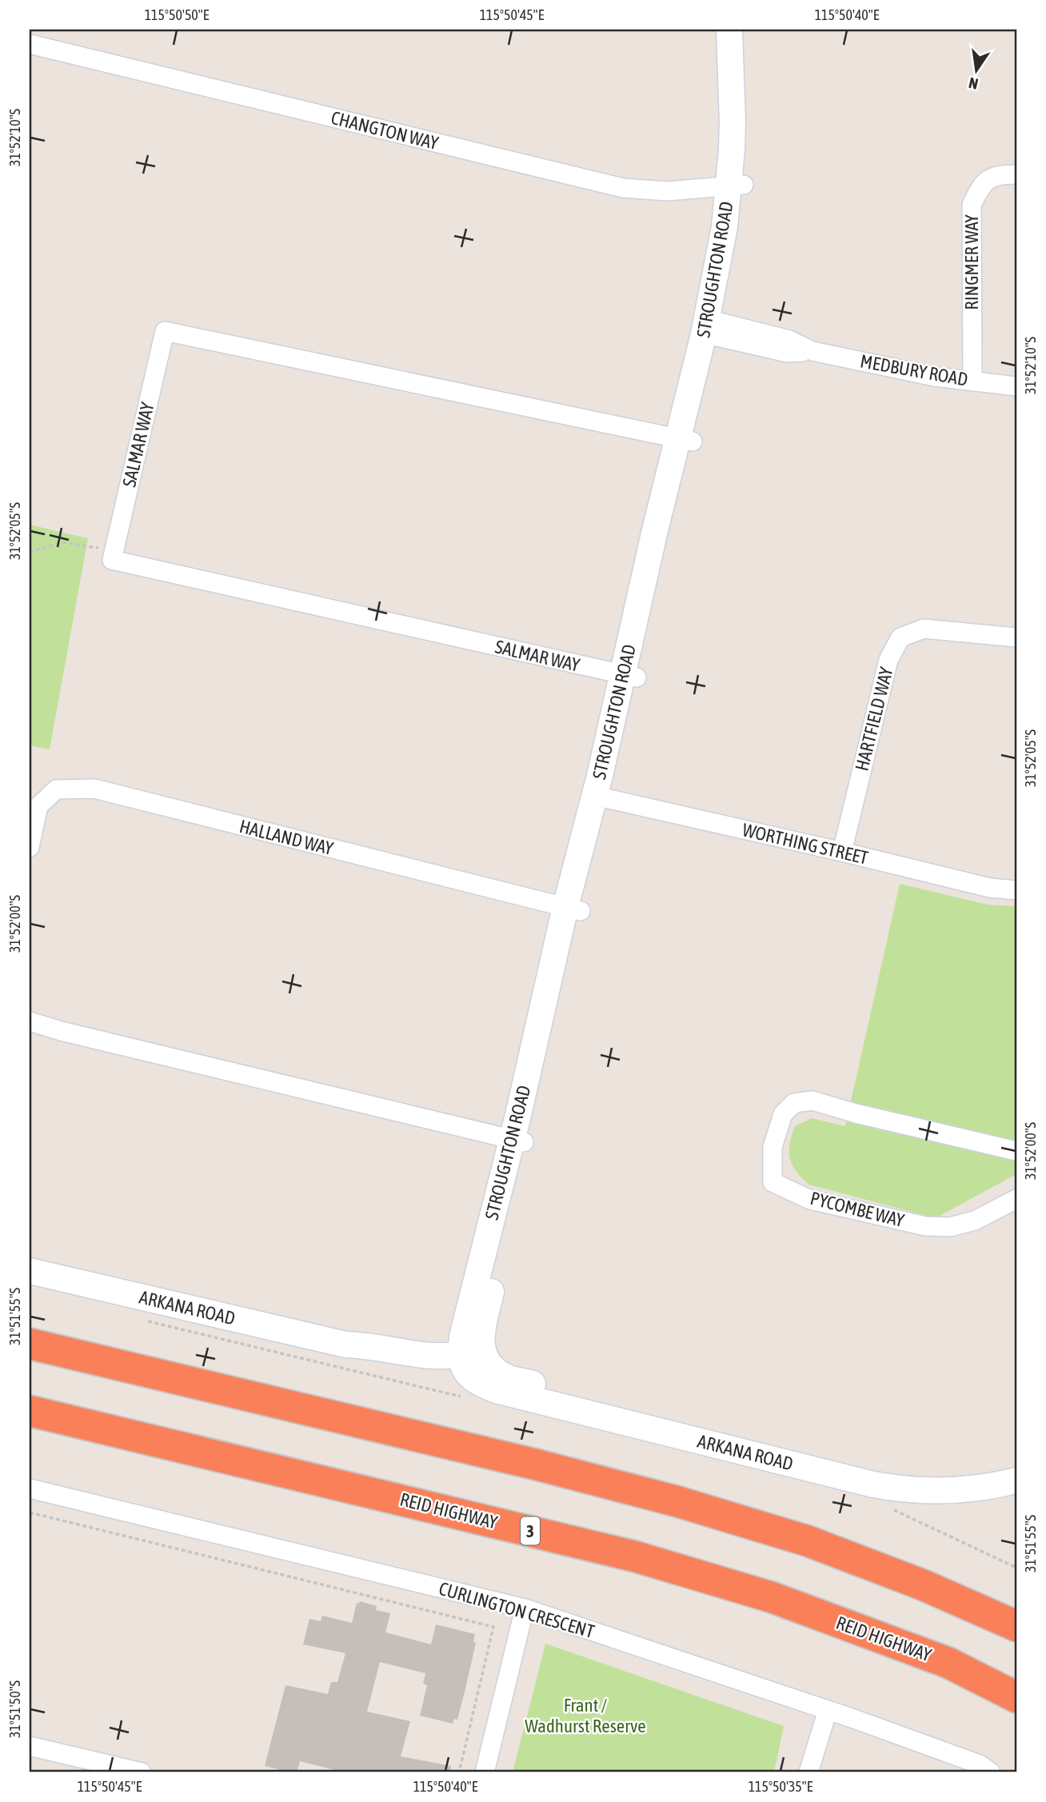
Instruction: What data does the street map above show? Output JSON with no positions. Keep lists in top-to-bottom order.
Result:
{
  "streets": {
    "highway": ["REID HIGHWAY", "3"],
    "street": [
      "CHANGTON WAY",
      "RINGMER WAY",
      "STROUGHTON ROAD",
      "MEDBURY ROAD",
      "SALMAR WAY",
      "HARTFIELD WAY",
      "HALLAND WAY",
      "WORTHING STREET",
      "PYCOMBE WAY",
      "ARKANA ROAD",
      "CURLINGTON CRESCENT"
    ]
  },
  "crossings": [
    ["CHANGTON WAY", "STROUGHTON ROAD"],
    ["RINGMER WAY", "MEDBURY ROAD"],
    ["STROUGHTON ROAD", "MEDBURY ROAD"],
    ["STROUGHTON ROAD", "SALMAR WAY"],
    ["STROUGHTON ROAD", "HALLAND WAY"],
    ["STROUGHTON ROAD", "WORTHING STREET"],
    ["STROUGHTON ROAD", "ARKANA ROAD"],
    ["HARTFIELD WAY", "WORTHING STREET"]
  ],
  "parks": ["Frant / Wadhurst Reserve"],
  "north": "bottom",
  "coordinates": [
    "115°50'50\"E",
    "115°50'45\"E",
    "115°50'40\"E",
    "31°52'10\"S",
    "31°52'05\"S",
    "31°52'00\"S",
    "31°51'55\"S",
    "31°51'50\"S",
    "115°50'35\"E"
  ]
}
